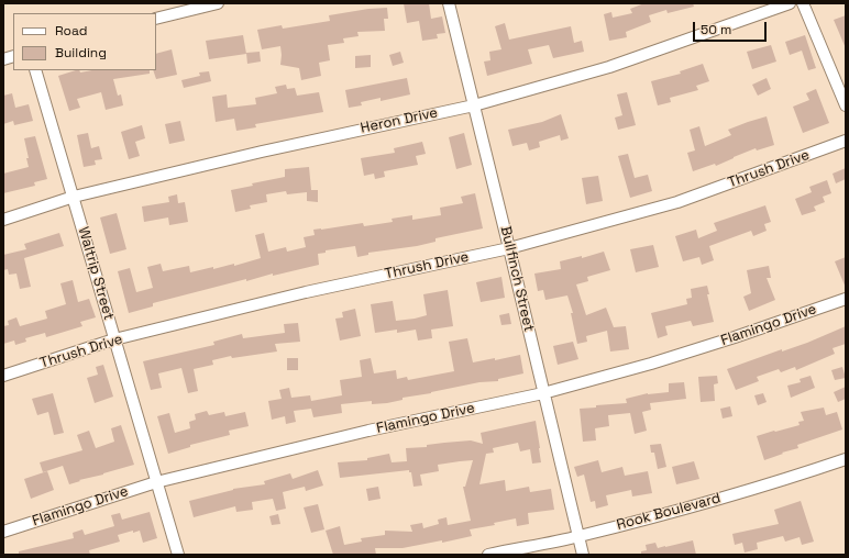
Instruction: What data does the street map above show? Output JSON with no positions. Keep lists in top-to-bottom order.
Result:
{
  "streets": {
    "street": [
      "Heron Drive",
      "Thrush Drive",
      "Waltrip Street",
      "Bullfinch Street",
      "Flamingo Drive",
      "Rook Boulevard"
    ]
  },
  "crossings": [
    ["Heron Drive", "Waltrip Street"],
    ["Heron Drive", "Bullfinch Street"],
    ["Thrush Drive", "Waltrip Street"],
    ["Thrush Drive", "Bullfinch Street"],
    ["Waltrip Street", "Flamingo Drive"],
    ["Bullfinch Street", "Flamingo Drive"],
    ["Bullfinch Street", "Rook Boulevard"]
  ],
  "legend": ["Road", "Building"],
  "scale_bar": "50 m"
}
